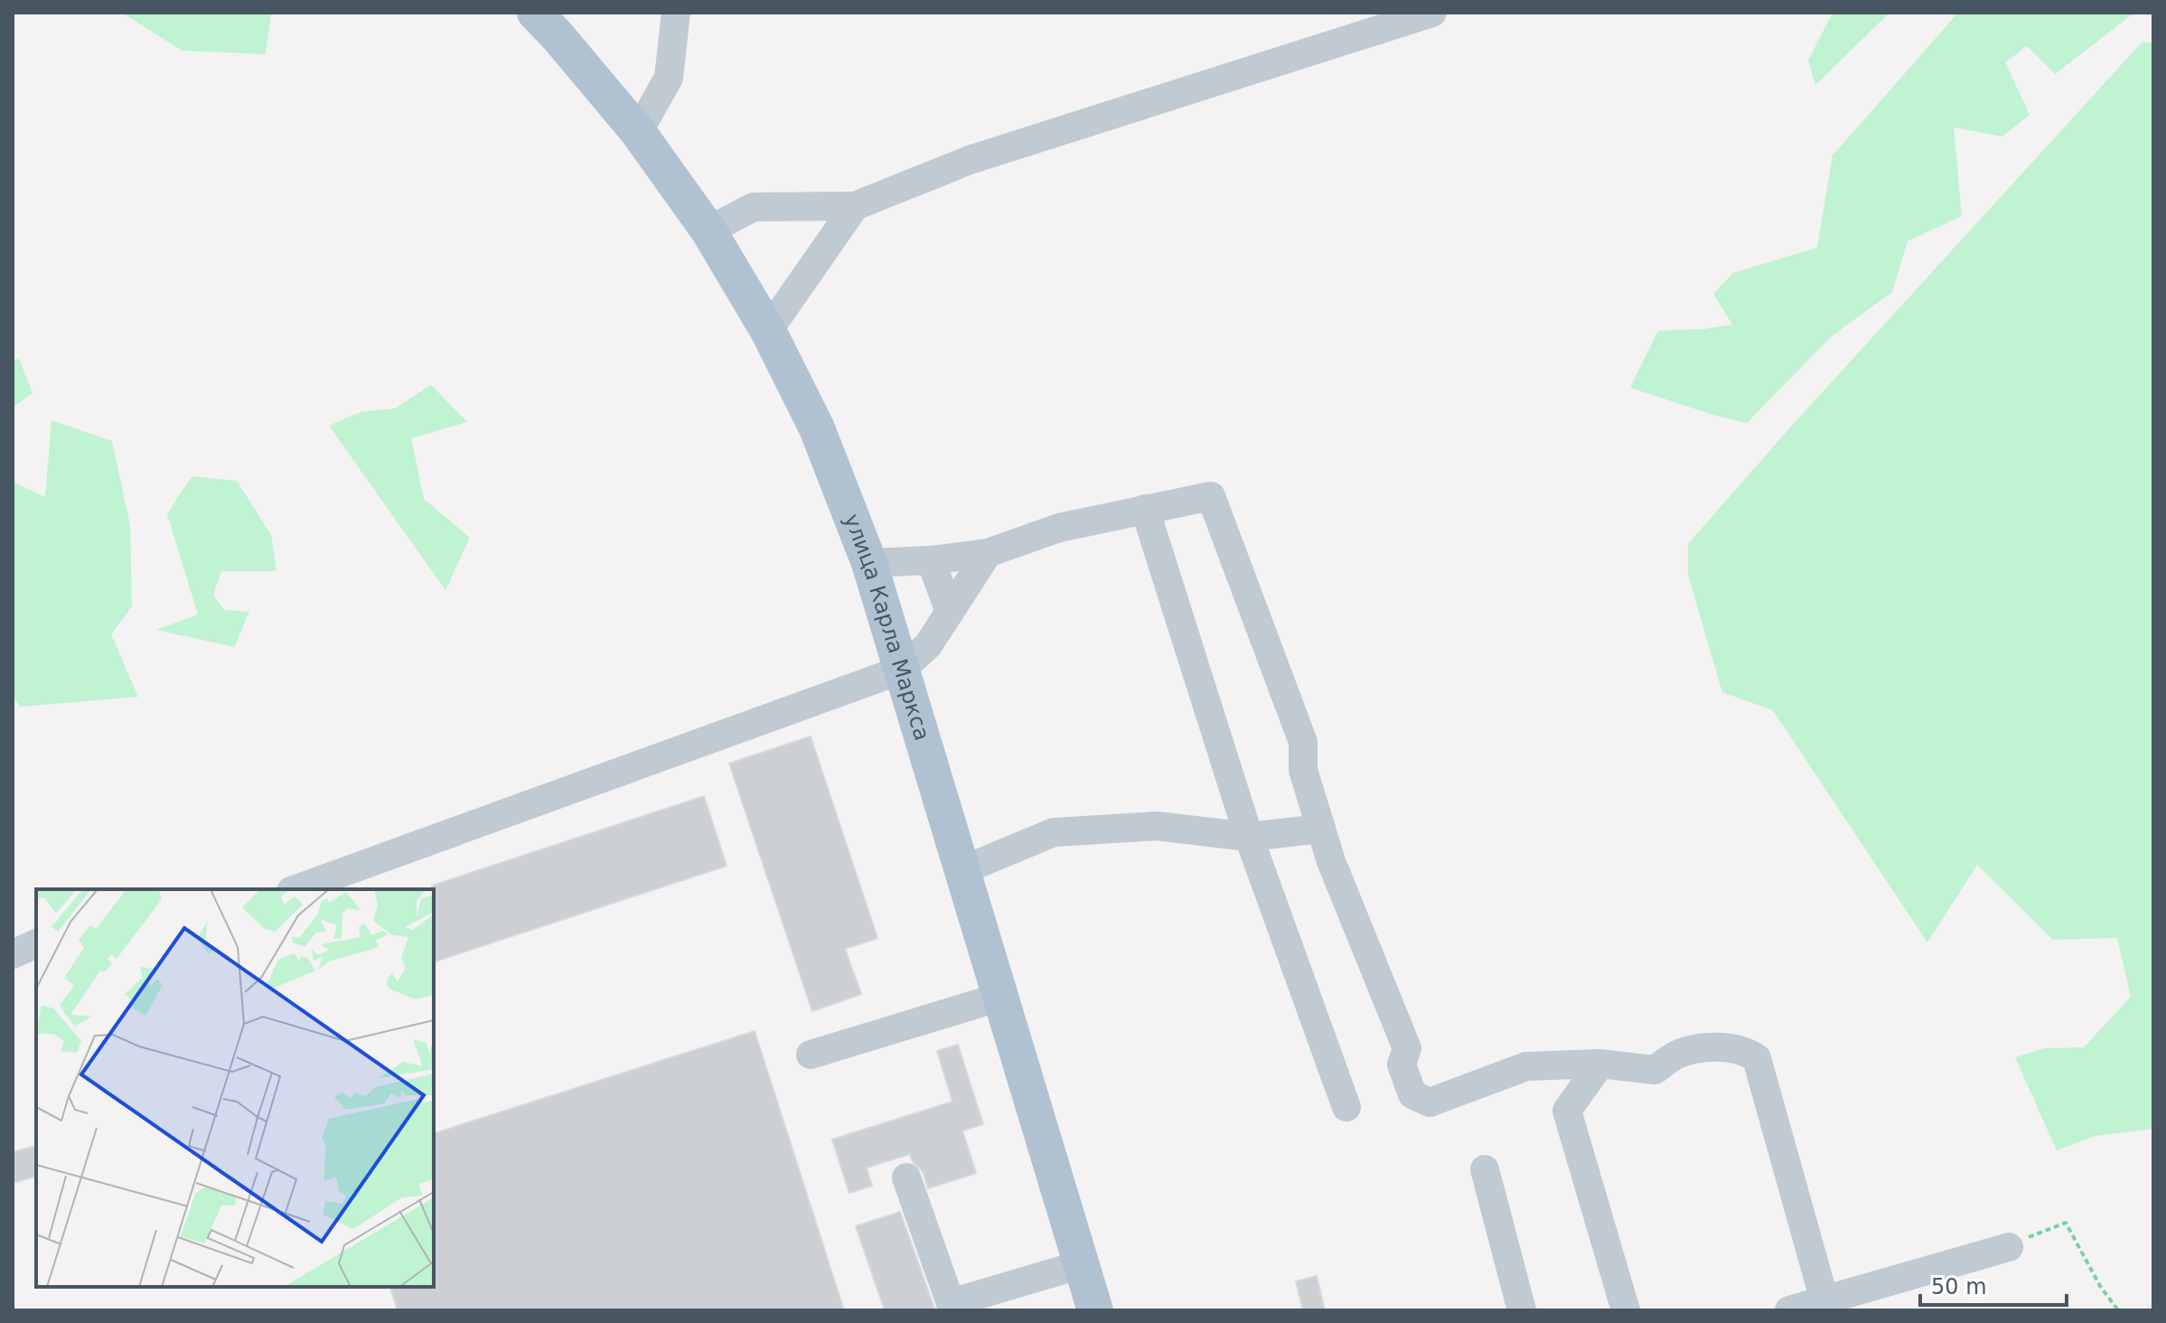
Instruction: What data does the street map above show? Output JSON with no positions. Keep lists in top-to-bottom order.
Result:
{
  "streets": {
    "main road": ["улица Карла Маркса"]
  },
  "scale_bar": "50 m"
}
